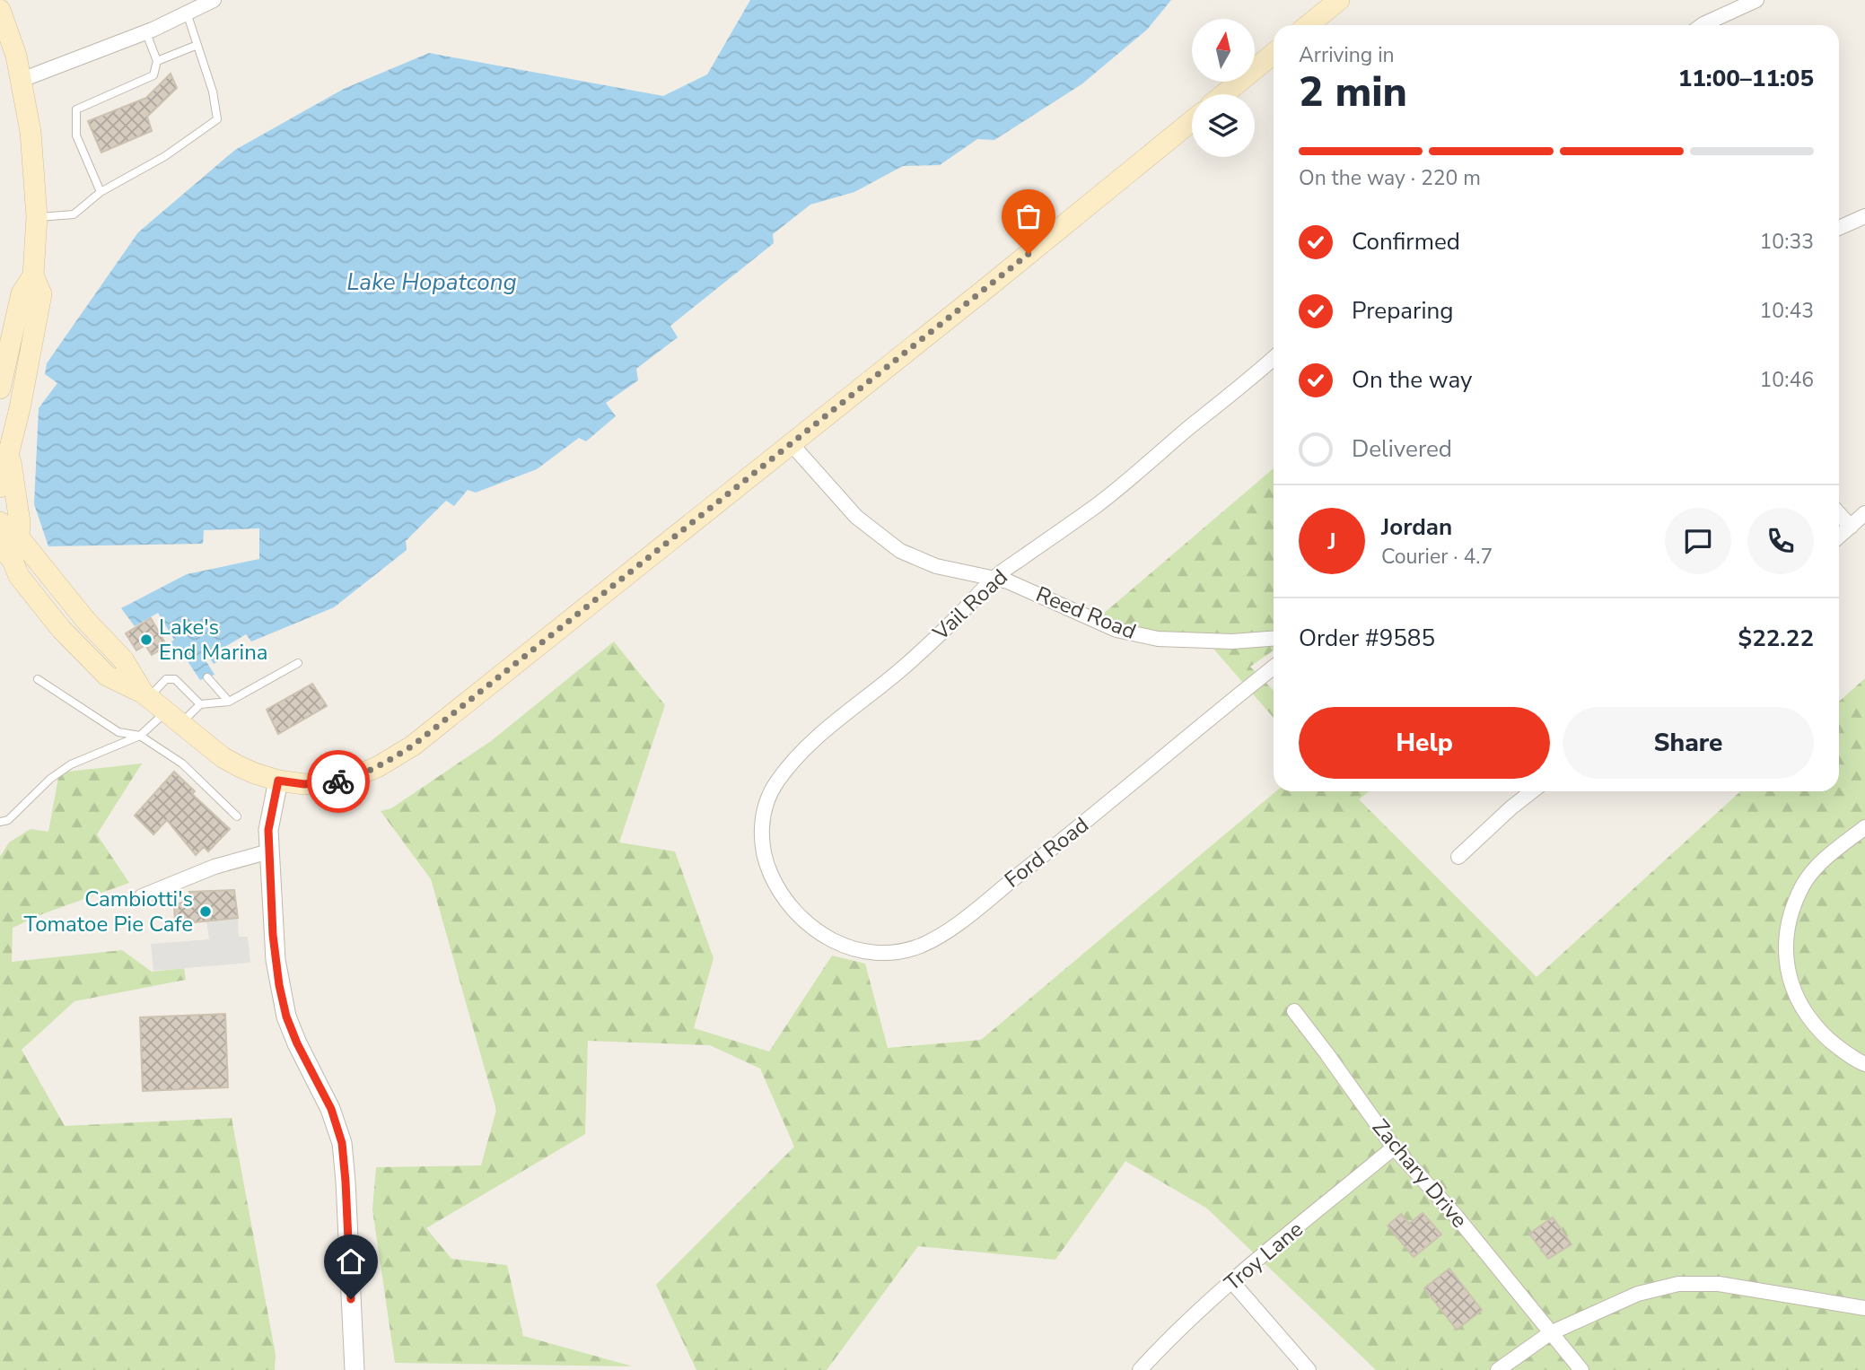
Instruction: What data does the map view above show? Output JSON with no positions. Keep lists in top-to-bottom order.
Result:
{
  "streets": {
    "street": [
      "Vail Road",
      "Reed Road",
      "Ford Road",
      "Zachary Drive",
      "Troy Lane"
    ]
  },
  "crossings": [
    ["Vail Road", "Reed Road"],
    ["Vail Road", "Ford Road"],
    ["Zachary Drive", "Troy Lane"]
  ],
  "water": ["Lake Hopatcong"],
  "places": ["Lake's End Marina", "Cambiotti's Tomatoe Pie Cafe"],
  "north": "top",
  "page": {
    "heading": ["2 min", "Arriving in", "11:00–11:05"],
    "panel": [
      "Jordan",
      "Courier · 4.7",
      "Order #9585",
      "$22.22"
    ],
    "bar": "On the way · 220 m",
    "list": [
      ["Confirmed", "10:33"],
      ["Preparing", "10:43"],
      ["On the way", "10:46"],
      "Delivered"
    ],
    "round": "J",
    "buttons": ["Help", "Share"]
  }
}
